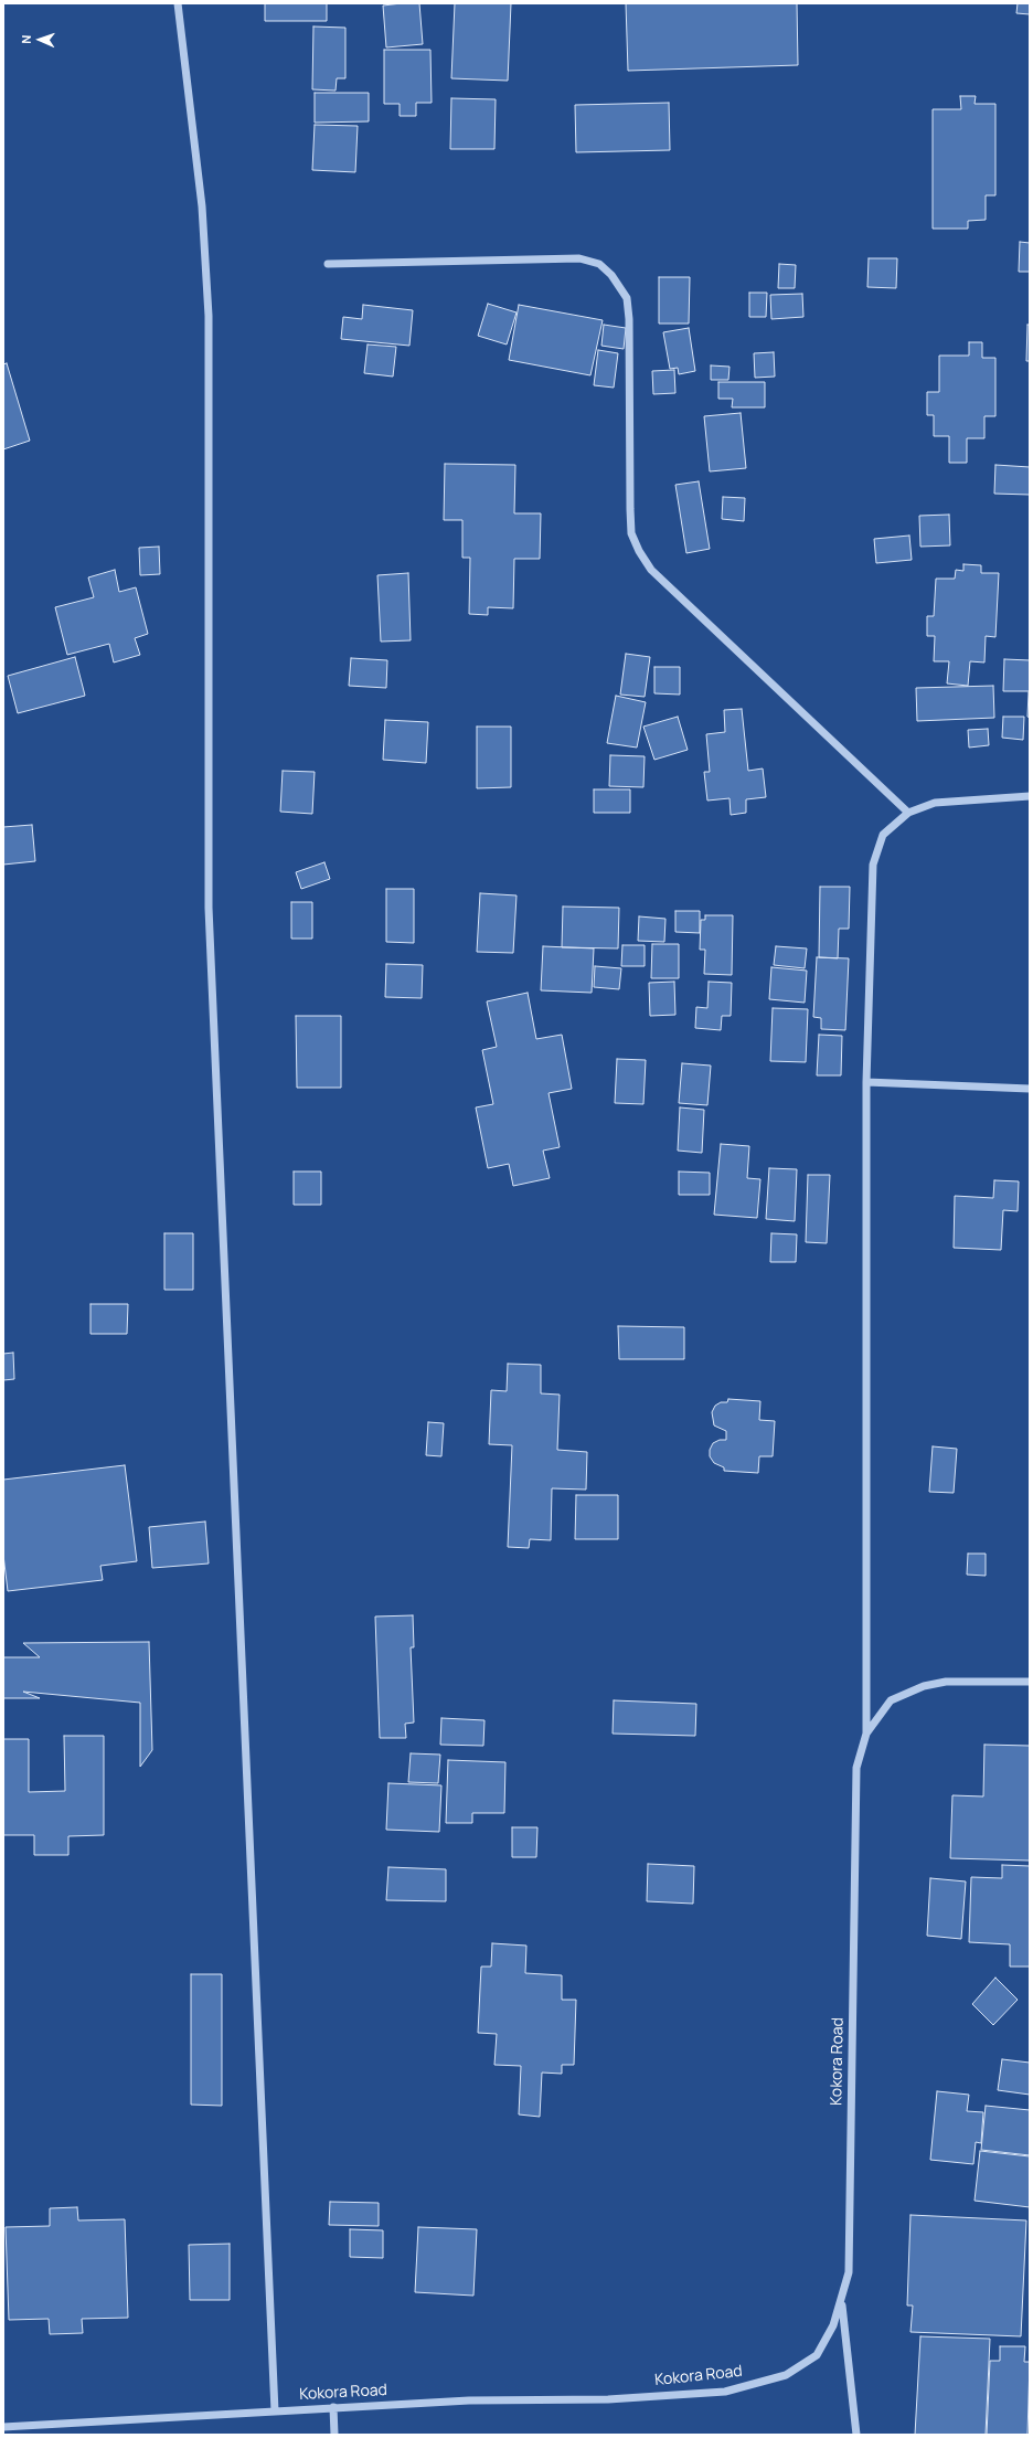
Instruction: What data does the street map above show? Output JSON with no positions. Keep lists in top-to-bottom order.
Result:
{
  "streets": {
    "street": ["Kokora Road"]
  },
  "north": "left"
}
